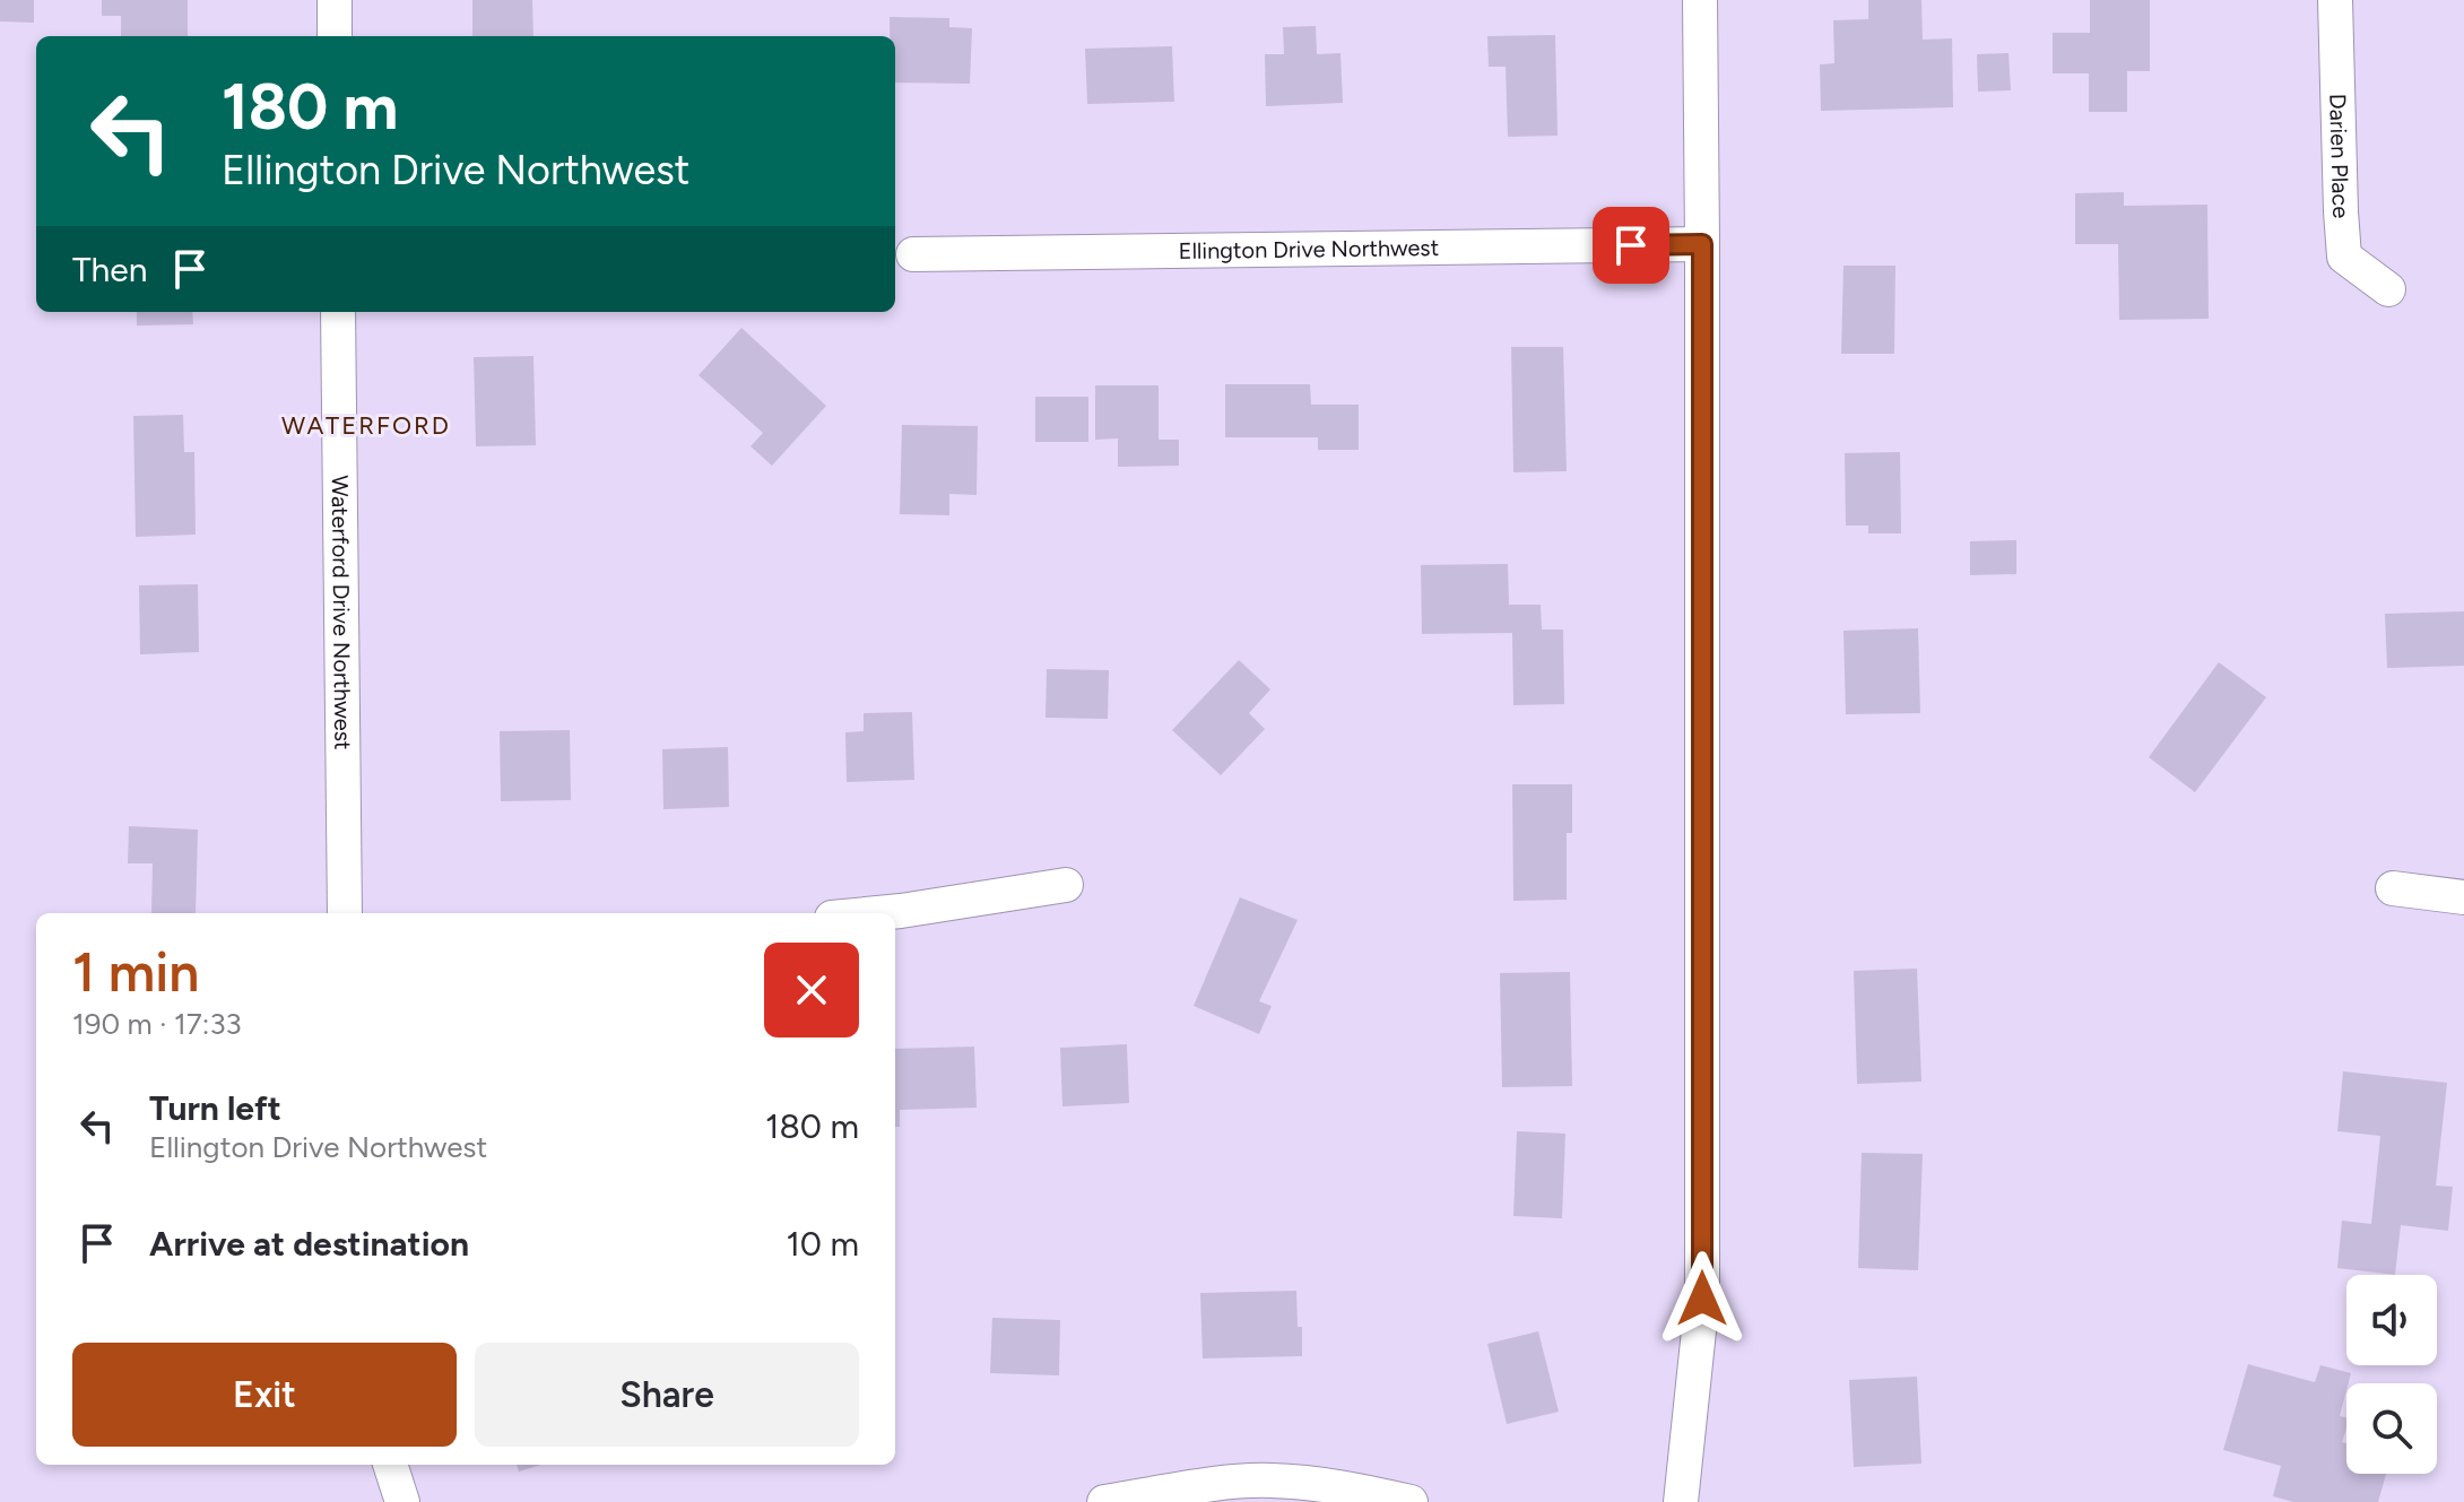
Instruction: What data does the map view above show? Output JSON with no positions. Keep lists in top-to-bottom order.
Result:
{
  "streets": {
    "street": ["Darien Place", "Ellington Drive Northwest", "Waterford Drive Northwest"]
  },
  "districts": ["WATERFORD"],
  "page": {
    "turn": ["180 m", "Ellington Drive Northwest"],
    "then": "Then",
    "heading": ["1 min", "190 m · 17:33"],
    "list": [
      {
        "name": "Turn left",
        "note": "Ellington Drive Northwest",
        "value": "180 m"
      },
      {
        "name": "Arrive at destination",
        "value": "10 m"
      }
    ],
    "buttons": ["Exit", "Share"]
  }
}
